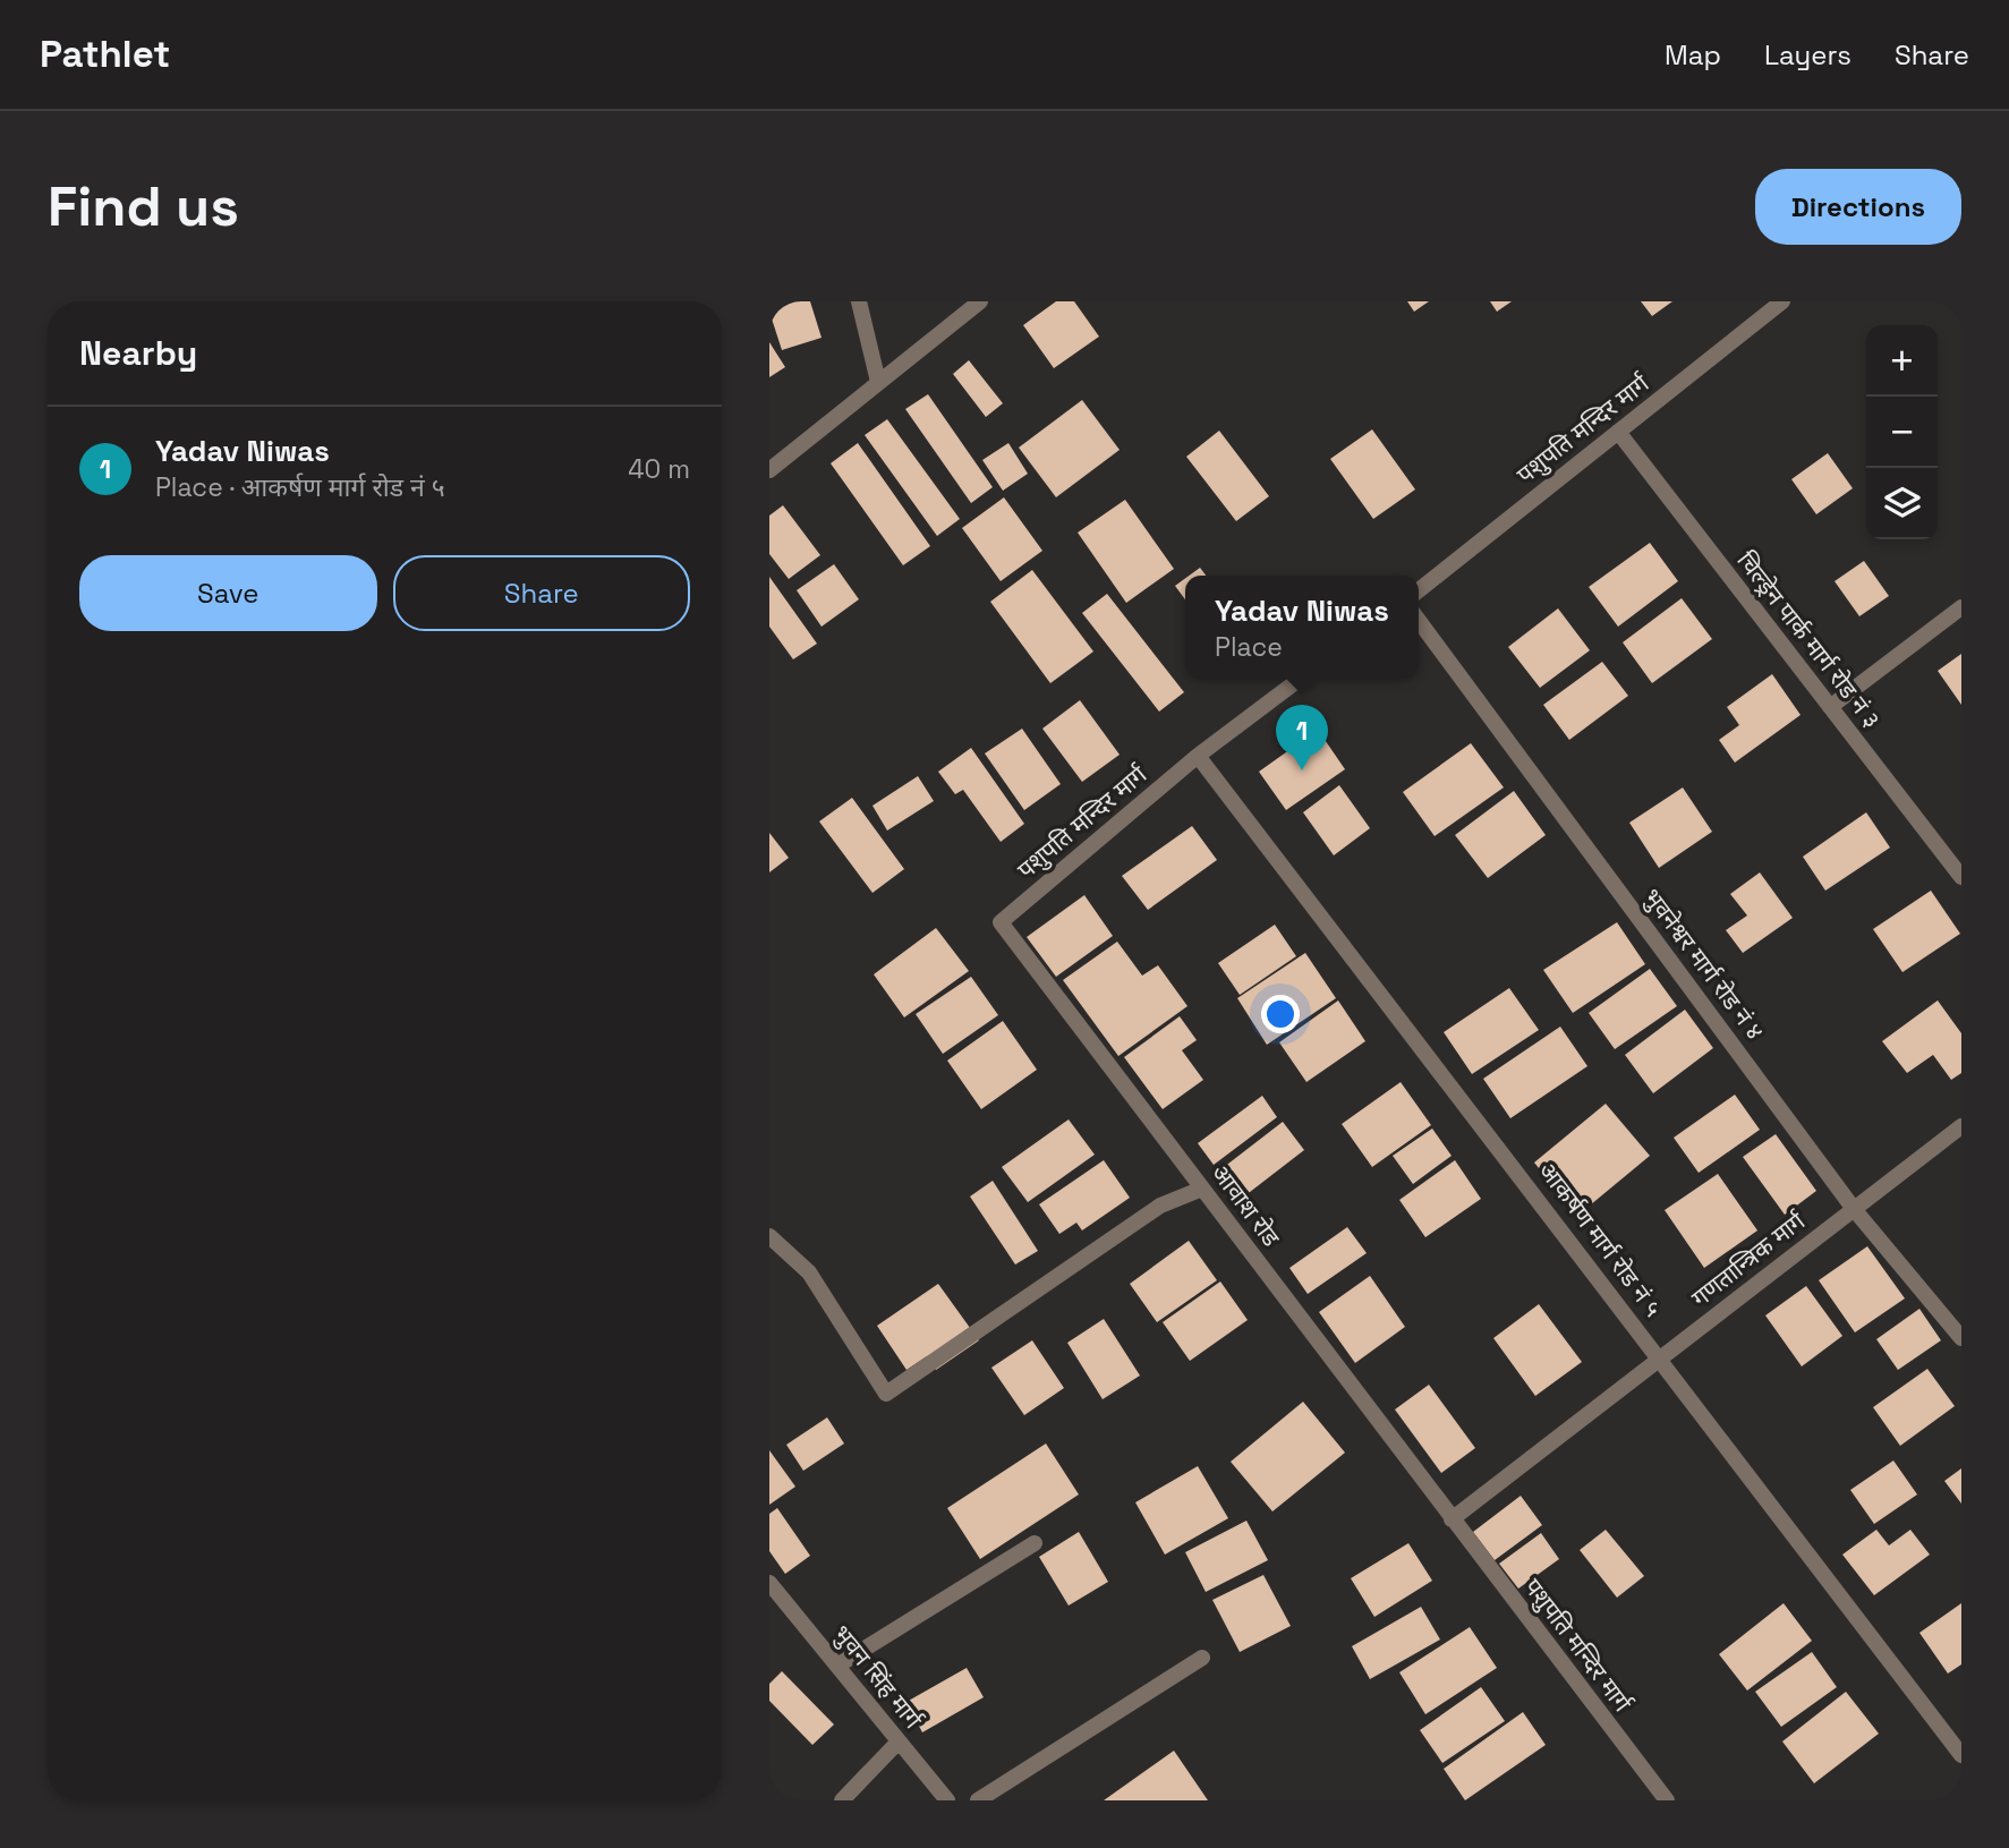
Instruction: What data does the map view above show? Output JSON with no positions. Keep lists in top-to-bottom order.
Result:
{
  "streets": {
    "street": [
      "पशुपति मन्दिर मार्ग",
      "चिल्ड्रेन पार्क मार्ग रोड नं ३",
      "भुवनेश्वर मार्ग रोड नं ४",
      "आवाश रोड",
      "आकर्षण मार्ग रोड नं ५",
      "गणतान्त्रिक मार्ग",
      "भुवन सिंह मार्ग"
    ]
  },
  "crossings": [
    ["पशुपति मन्दिर मार्ग", "चिल्ड्रेन पार्क मार्ग रोड नं ३"],
    ["पशुपति मन्दिर मार्ग", "आवाश रोड"],
    ["पशुपति मन्दिर मार्ग", "आकर्षण मार्ग रोड नं ५"],
    ["पशुपति मन्दिर मार्ग", "गणतान्त्रिक मार्ग"],
    ["भुवनेश्वर मार्ग रोड नं ४", "गणतान्त्रिक मार्ग"],
    ["आवाश रोड", "गणतान्त्रिक मार्ग"],
    ["आकर्षण मार्ग रोड नं ५", "गणतान्त्रिक मार्ग"]
  ],
  "page": {
    "header": "Pathlet",
    "nav": ["Map", "Layers", "Share"],
    "buttons": [
      "Directions",
      ["Save", "Share"]
    ],
    "title": "Find us",
    "heading": "Nearby",
    "map_buttons": ["+", "−"],
    "list": [
      {
        "mark": "1",
        "name": "Yadav Niwas",
        "note": "Place · आकर्षण मार्ग रोड नं ५",
        "value": "40 m"
      }
    ],
    "popup": ["Yadav Niwas", "Place"],
    "pins": "1"
  }
}
